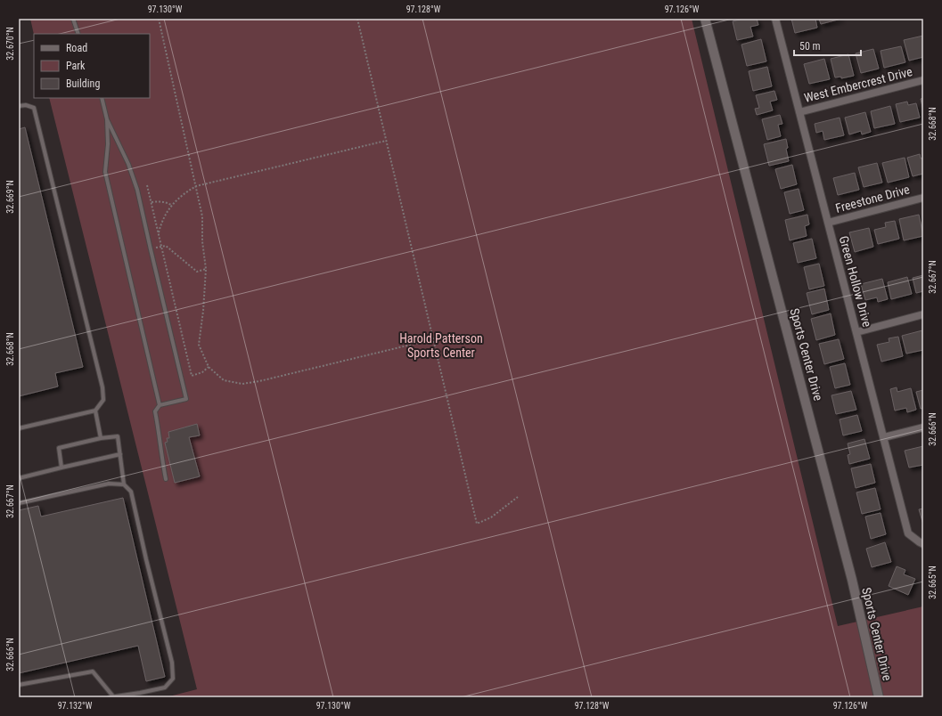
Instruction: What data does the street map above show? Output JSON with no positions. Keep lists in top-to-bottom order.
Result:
{
  "streets": {
    "street": [
      "West Embercrest Drive",
      "Freestone Drive",
      "Green Hollow Drive",
      "Sports Center Drive"
    ]
  },
  "crossings": [
    ["West Embercrest Drive", "Green Hollow Drive"],
    ["Freestone Drive", "Green Hollow Drive"]
  ],
  "parks": ["Harold Patterson Sports Center"],
  "legend": ["Road", "Park", "Building"],
  "scale_bar": "50 m",
  "coordinates": [
    "97.130°W",
    "97.128°W",
    "97.126°W",
    "32.670°N",
    "32.668°N",
    "32.669°N",
    "32.667°N",
    "32.666°N",
    "32.665°N",
    "97.132°W"
  ]
}
